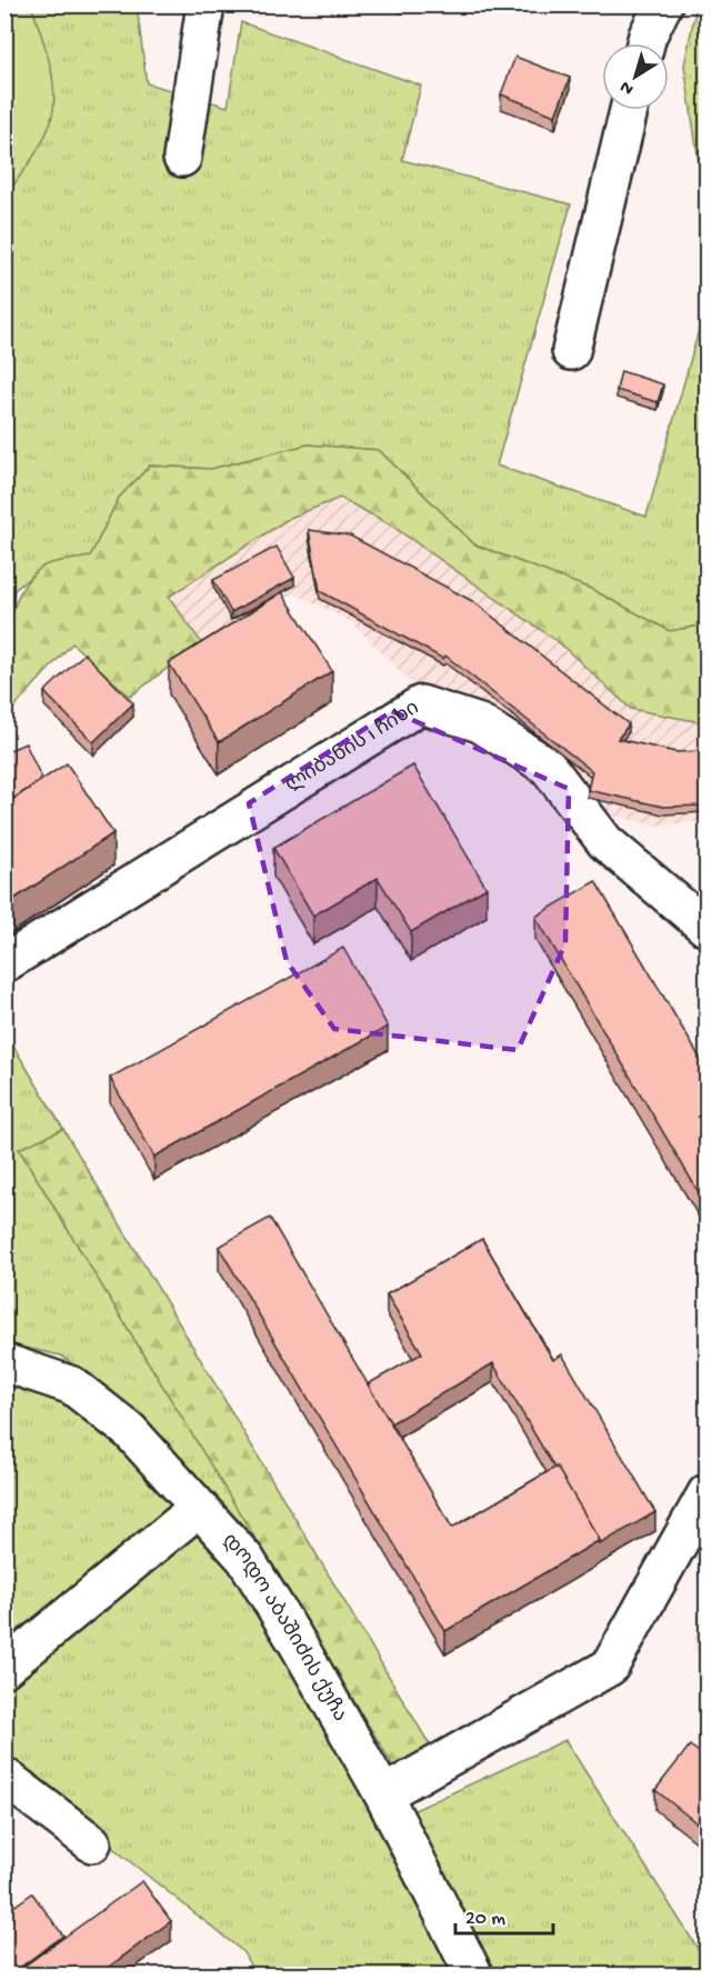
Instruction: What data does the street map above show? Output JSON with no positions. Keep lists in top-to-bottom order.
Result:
{
  "streets": {
    "street": ["ლიბანის I ჩიხი", "დოდო აბაშიძის ქუჩა"]
  },
  "scale_bar": "20 m",
  "north": "bottom left"
}
